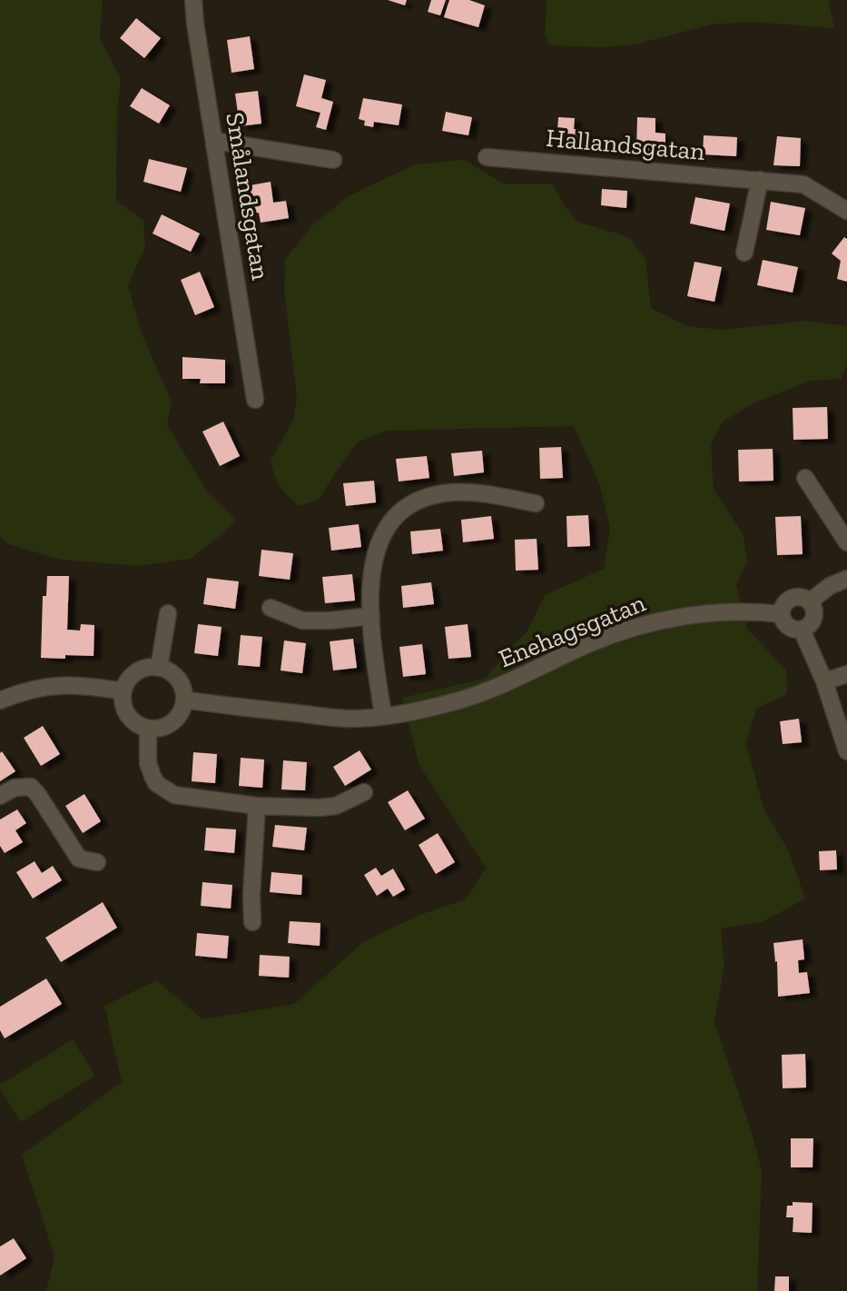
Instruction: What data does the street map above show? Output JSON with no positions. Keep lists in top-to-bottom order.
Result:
{
  "streets": {
    "street": ["Hallandsgatan", "Smålandsgatan", "Enehagsgatan"]
  }
}
